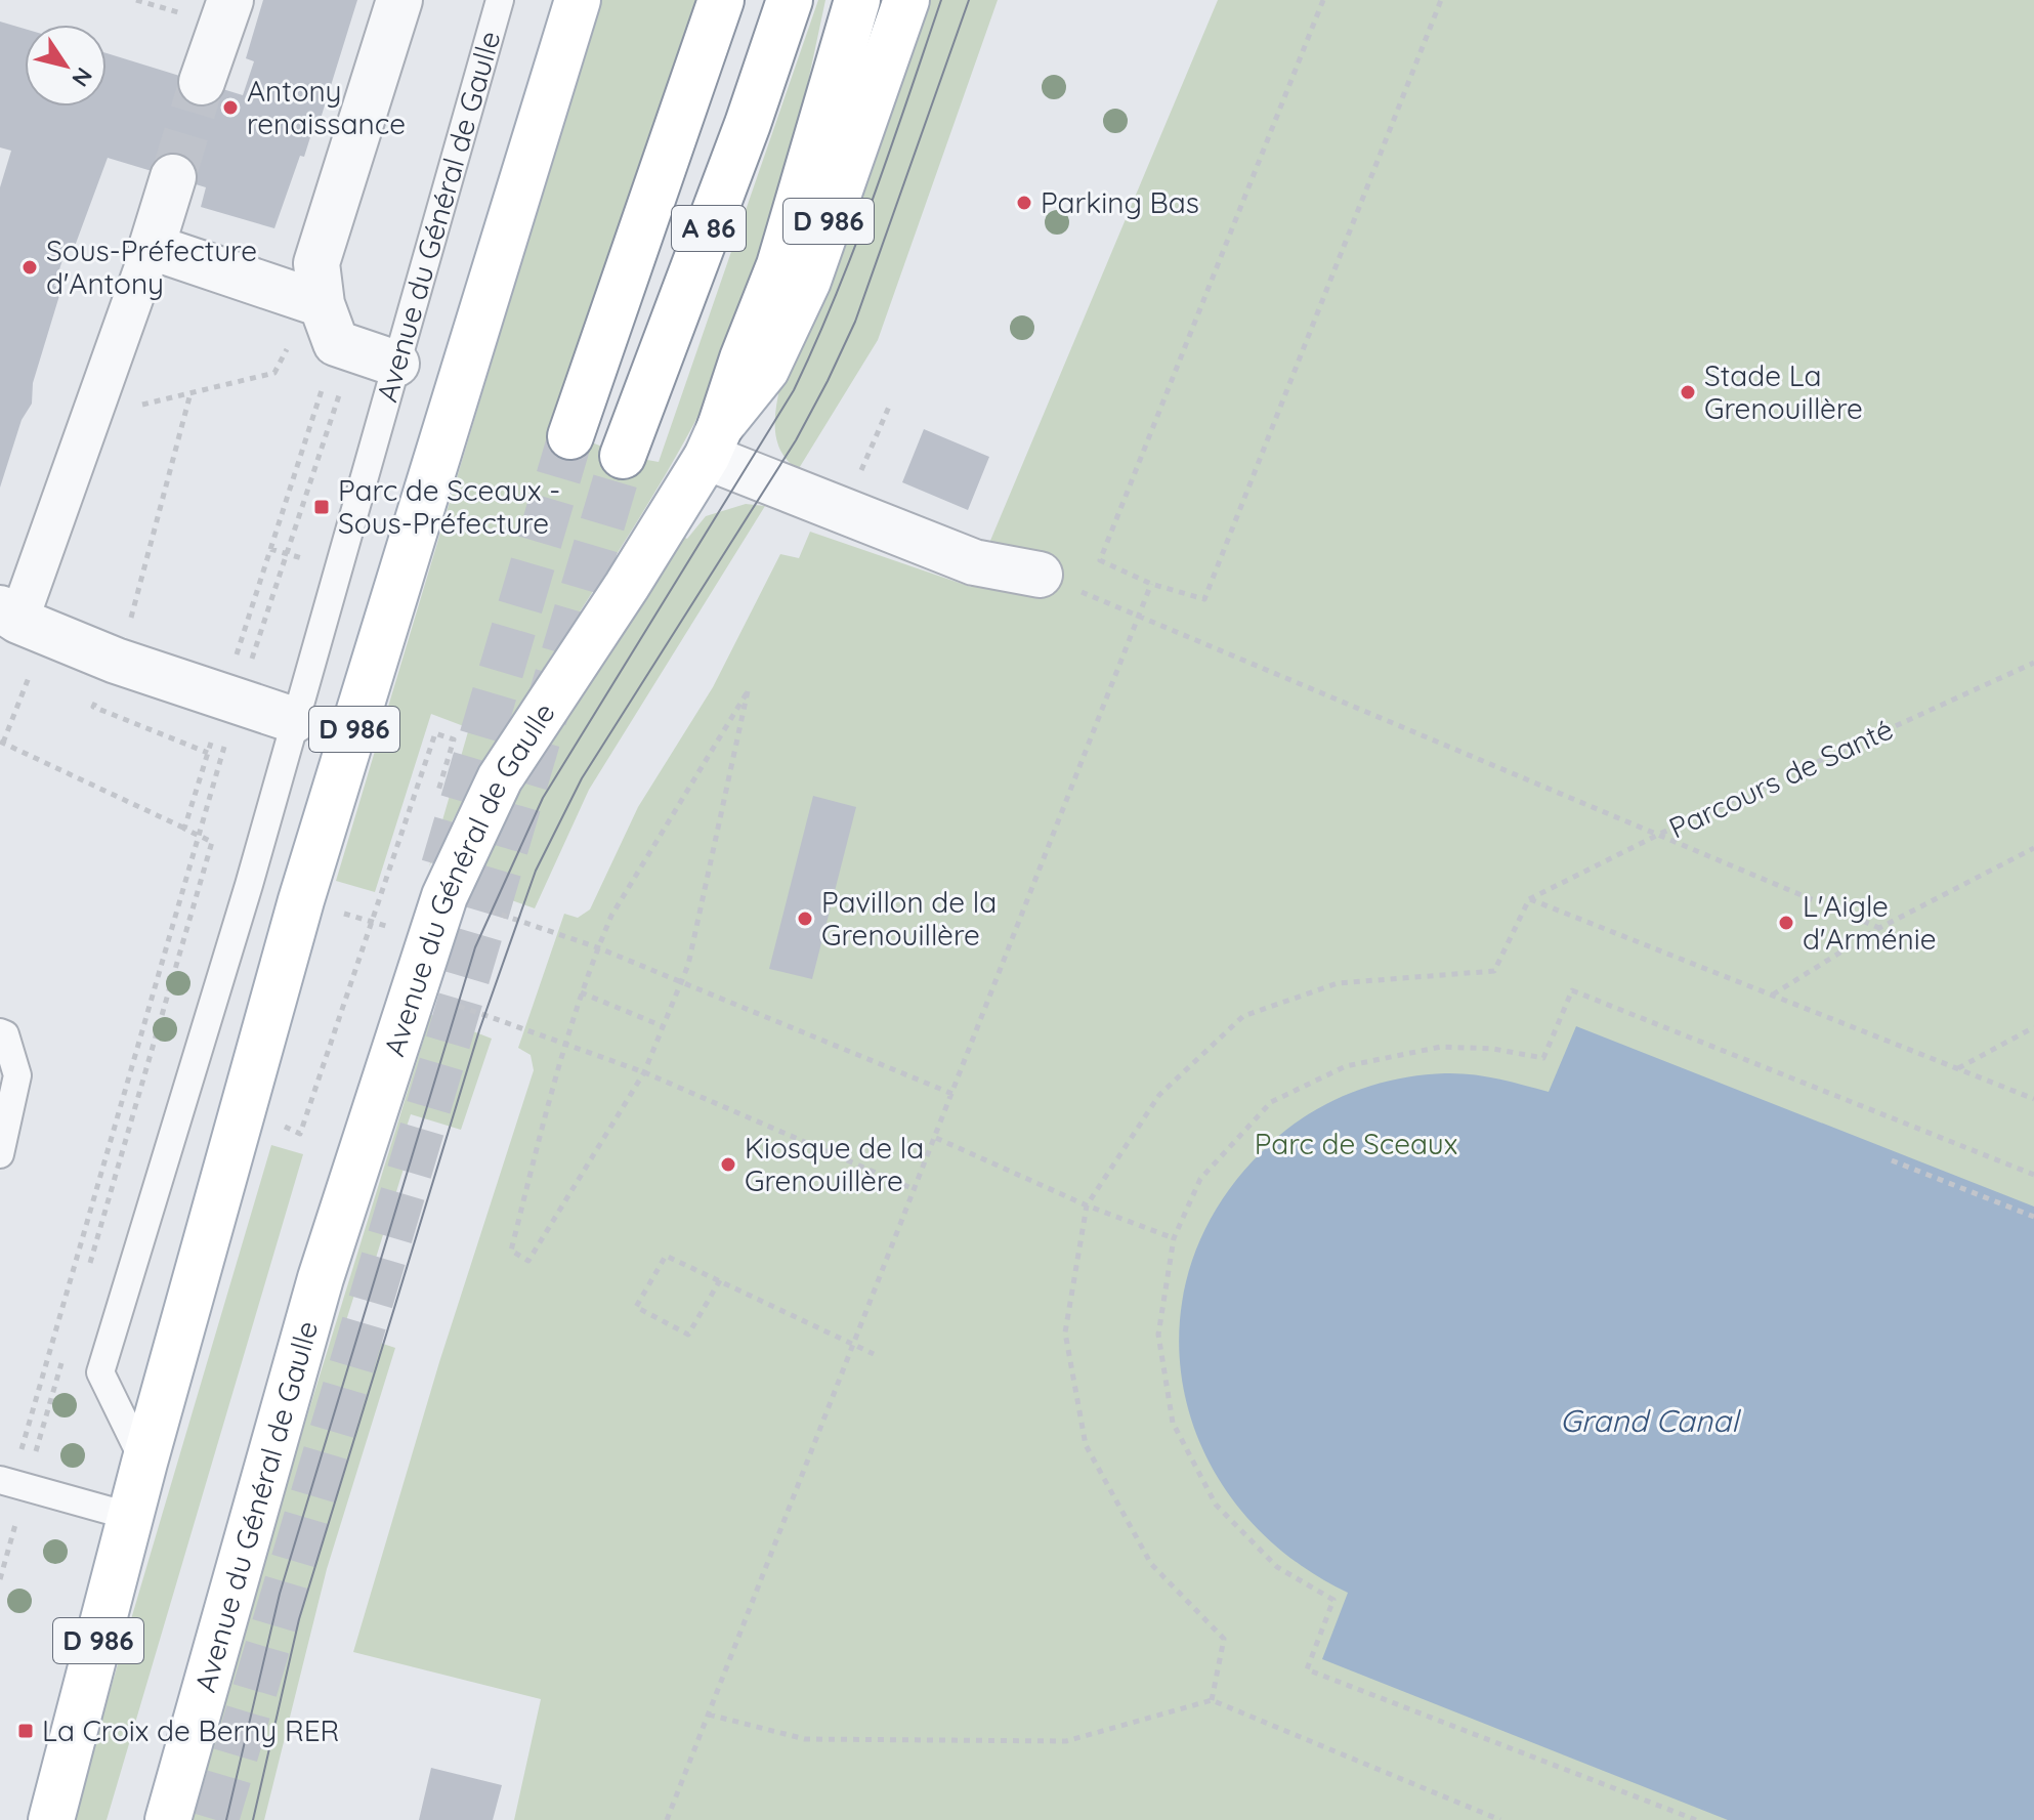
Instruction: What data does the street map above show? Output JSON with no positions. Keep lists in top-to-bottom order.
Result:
{
  "streets": {
    "main road": ["Avenue du Général de Gaulle", "D 986", "A 86"],
    "path": ["Parcours de Santé"]
  },
  "crossings": [
    ["Avenue du Général de Gaulle", "D 986"]
  ],
  "water": ["Grand Canal"],
  "parks": ["Parc de Sceaux"],
  "places": {
    "other": [
      "Antony renaissance",
      "Parking Bas",
      "Sous-Préfecture d'Antony",
      "Stade La Grenouillère",
      "Pavillon de la Grenouillère",
      "L'Aigle d'Arménie",
      "Kiosque de la Grenouillère"
    ],
    "transit": ["Parc de Sceaux - Sous-Préfecture", "La Croix de Berny RER"]
  },
  "north": "bottom right"
}
